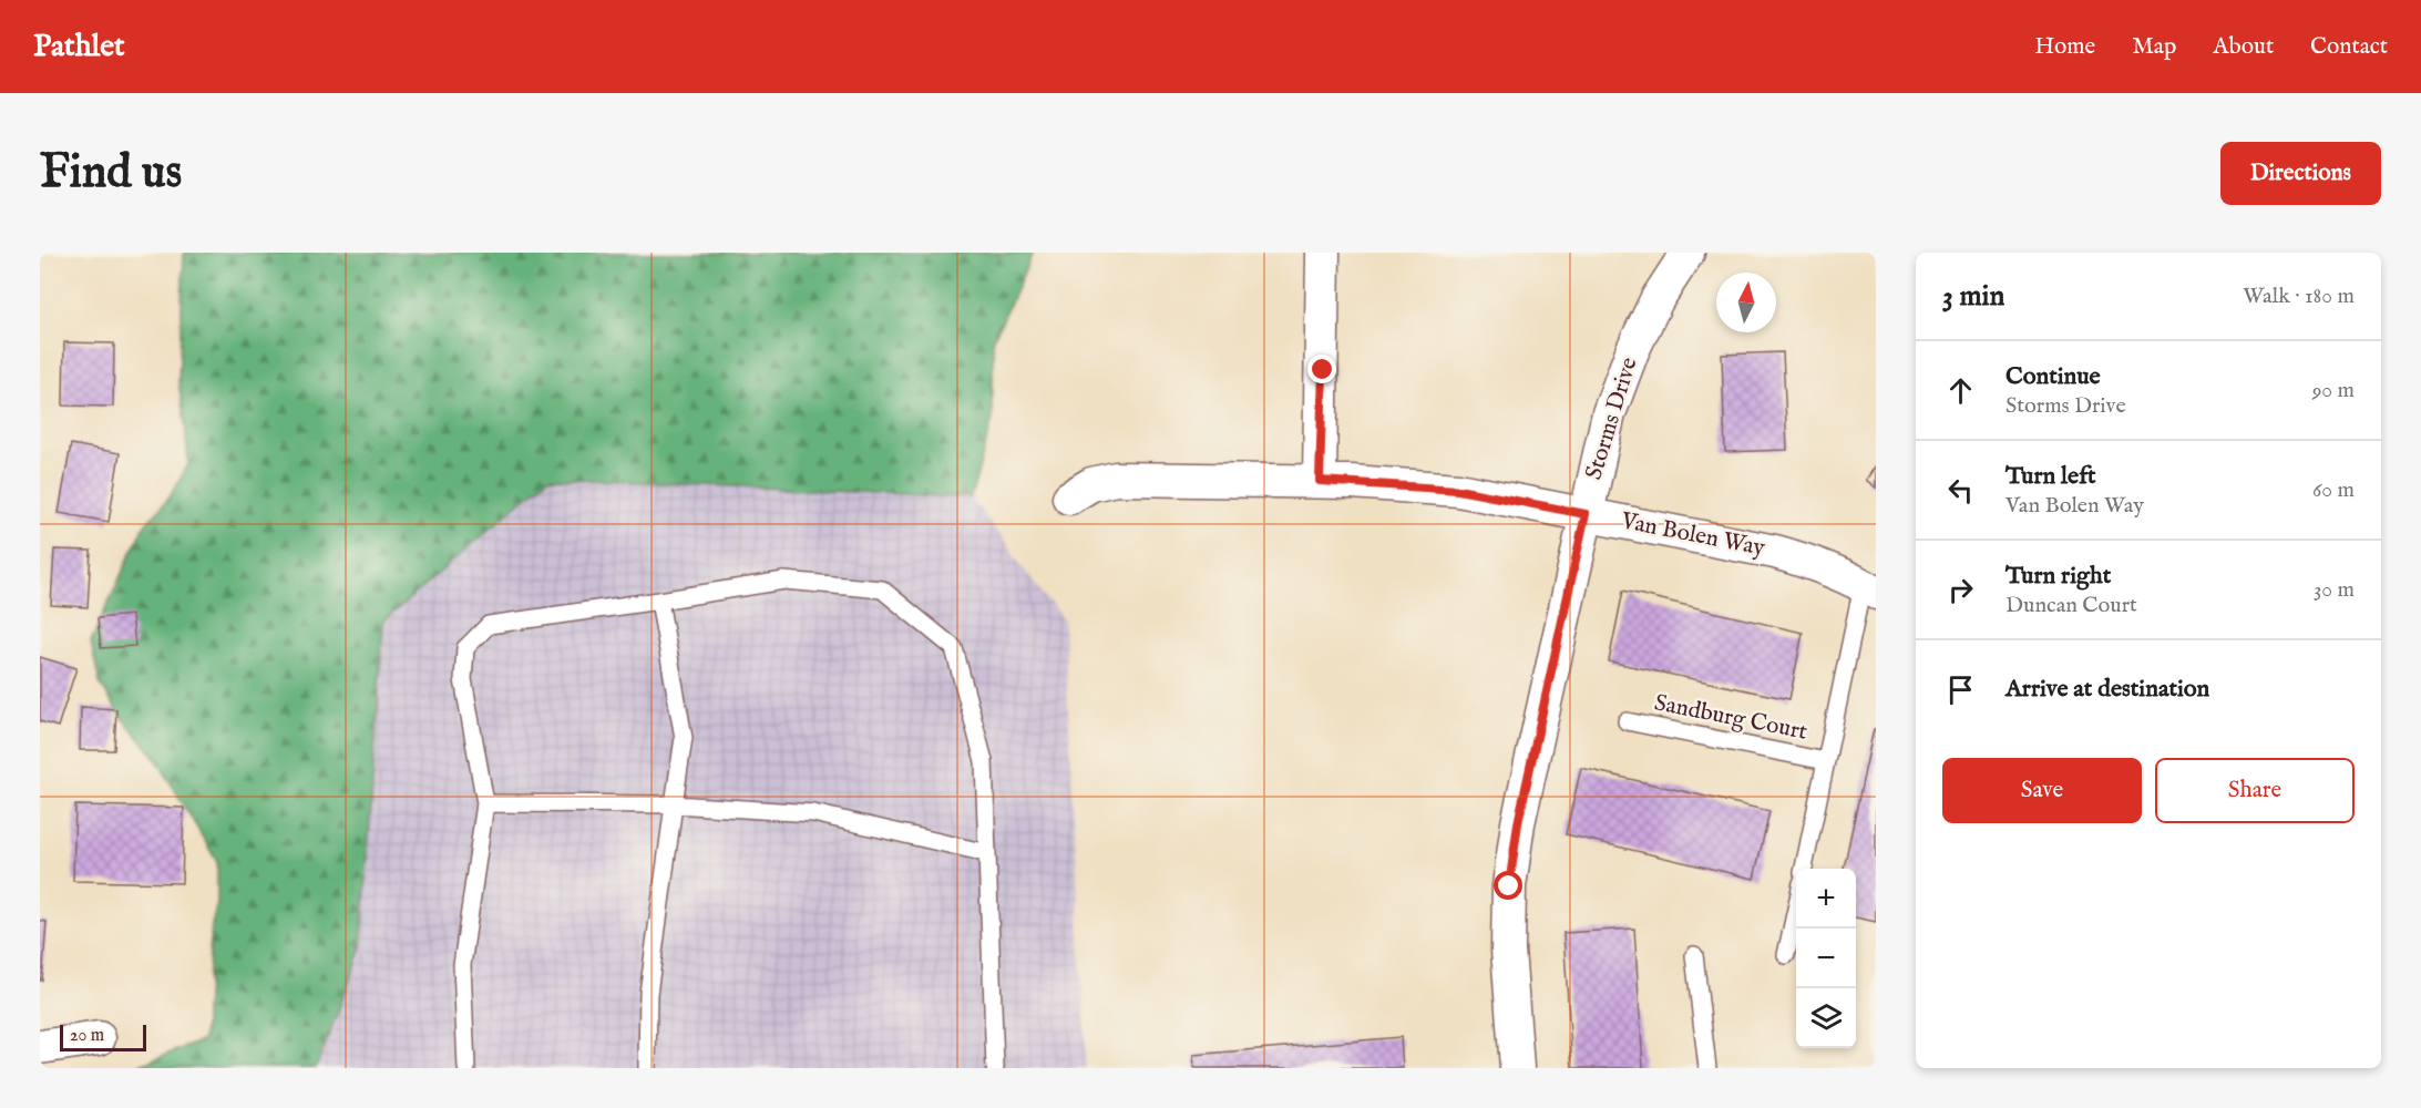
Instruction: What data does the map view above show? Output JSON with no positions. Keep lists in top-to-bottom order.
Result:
{
  "streets": {
    "street": ["Storms Drive", "Van Bolen Way"],
    "lane": ["Sandburg Court"]
  },
  "crossings": [
    ["Storms Drive", "Van Bolen Way"],
    ["Van Bolen Way", "Sandburg Court"]
  ],
  "scale_bar": "20 m",
  "north": "top",
  "page": {
    "header": "Pathlet",
    "nav": [
      "Home",
      "Map",
      "About",
      "Contact"
    ],
    "buttons": [
      "Directions",
      ["Save", "Share"]
    ],
    "title": "Find us",
    "heading": ["3 min", "Walk · 180 m"],
    "list": [
      ["Continue", "Storms Drive", "90 m"],
      ["Turn left", "Van Bolen Way", "60 m"],
      ["Turn right", "Duncan Court", "30 m"],
      "Arrive at destination"
    ],
    "map_buttons": ["+", "−"],
    "scale": "20 m"
  }
}
